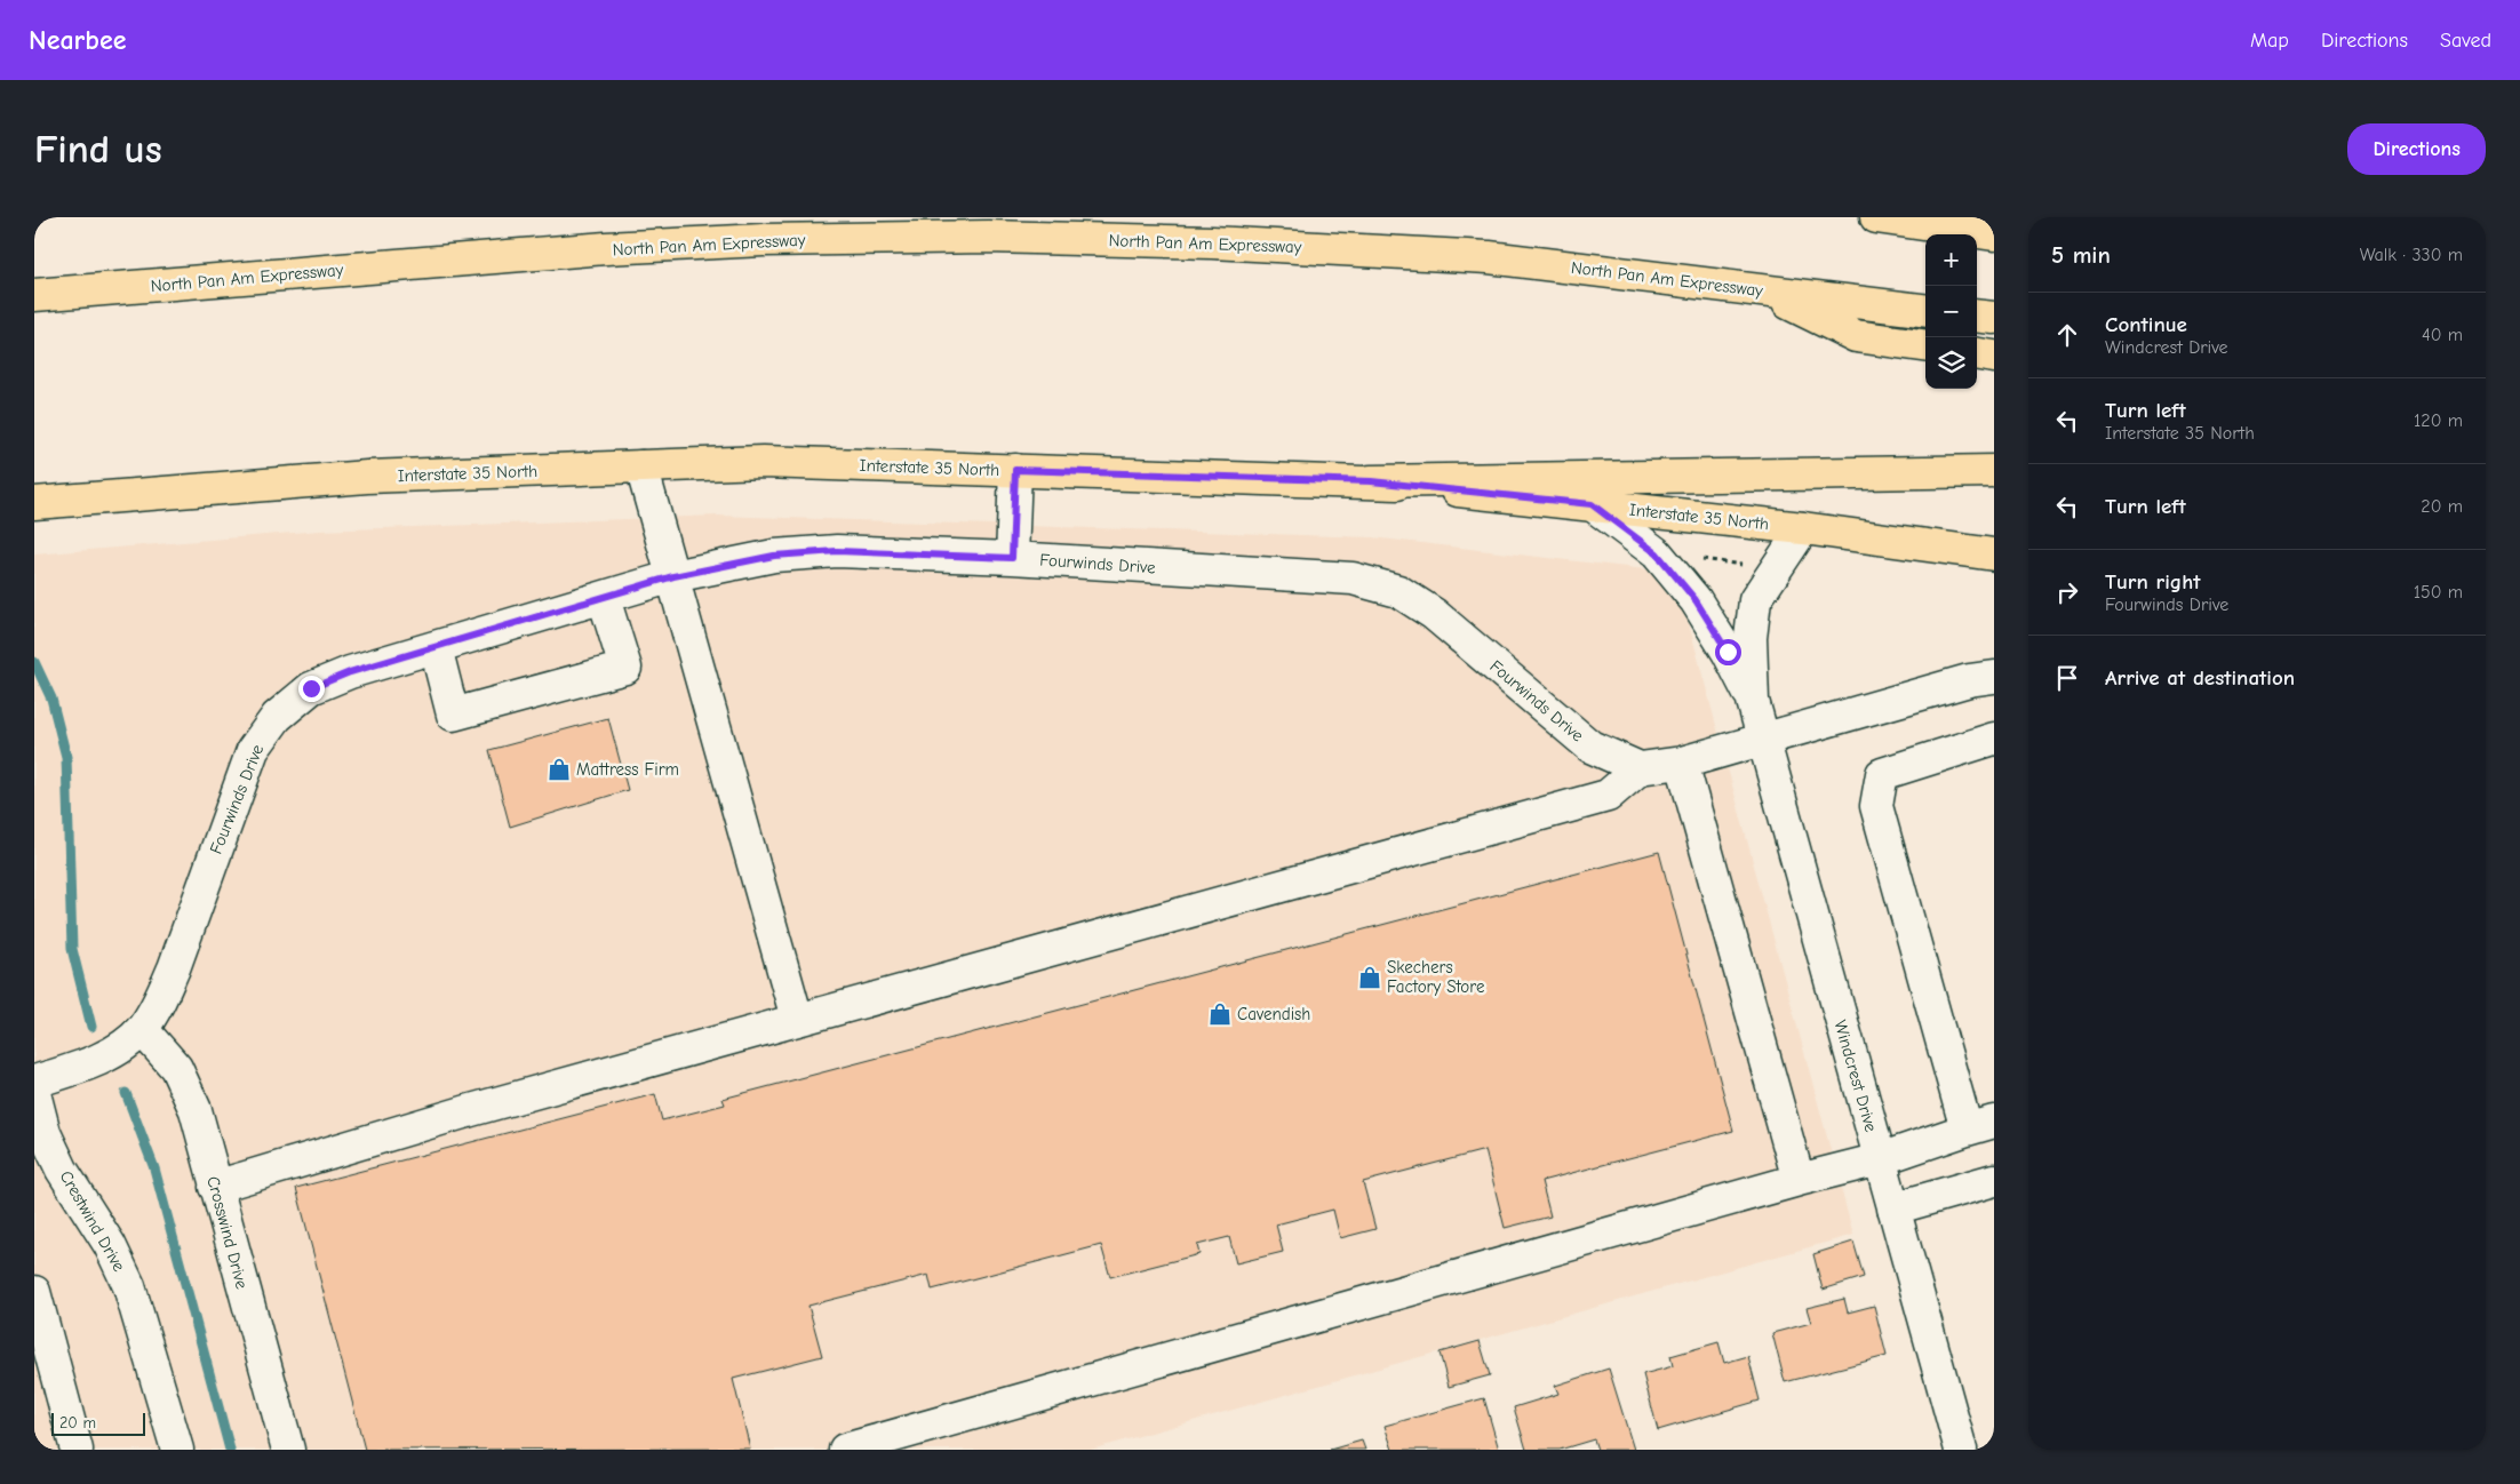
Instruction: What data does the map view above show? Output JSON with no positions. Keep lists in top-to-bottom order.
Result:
{
  "streets": {
    "main road": ["North Pan Am Expressway", "Interstate 35 North"],
    "street": [
      "Fourwinds Drive",
      "Windcrest Drive",
      "Crestwind Drive",
      "Crosswind Drive"
    ]
  },
  "crossings": [
    ["Interstate 35 North", "Windcrest Drive"],
    ["Fourwinds Drive", "Crosswind Drive"]
  ],
  "places": {
    "shop": ["Mattress Firm", "Skechers Factory Store", "Cavendish"]
  },
  "scale_bar": "20 m",
  "page": {
    "header": "Nearbee",
    "nav": ["Map", "Directions", "Saved"],
    "buttons": "Directions",
    "title": "Find us",
    "heading": ["5 min", "Walk · 330 m"],
    "map_buttons": ["+", "−"],
    "list": [
      ["Continue", "Windcrest Drive", "40 m"],
      ["Turn left", "Interstate 35 North", "120 m"],
      ["Turn left", "20 m"],
      ["Turn right", "Fourwinds Drive", "150 m"],
      "Arrive at destination"
    ],
    "scale": "20 m"
  }
}
